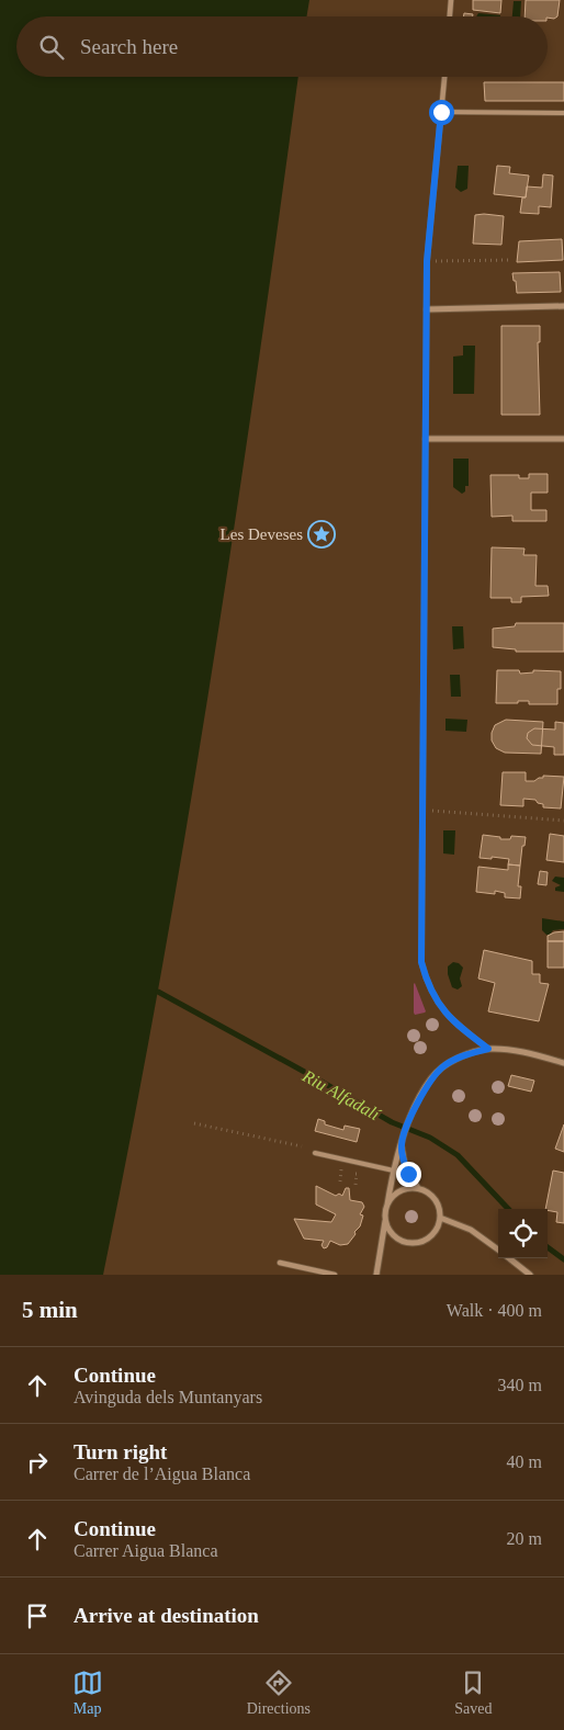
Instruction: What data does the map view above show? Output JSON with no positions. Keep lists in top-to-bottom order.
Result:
{
  "water": ["Riu Alfadalí"],
  "places": {
    "place": ["Les Deveses"]
  },
  "page": {
    "search": "Search here",
    "heading": ["5 min", "Walk · 400 m"],
    "list": [
      ["Continue", "Avinguda dels Muntanyars", "340 m"],
      ["Turn right", "Carrer de l’Aigua Blanca", "40 m"],
      ["Continue", "Carrer Aigua Blanca", "20 m"],
      "Arrive at destination"
    ],
    "nav": ["Map", "Directions", "Saved"]
  }
}
